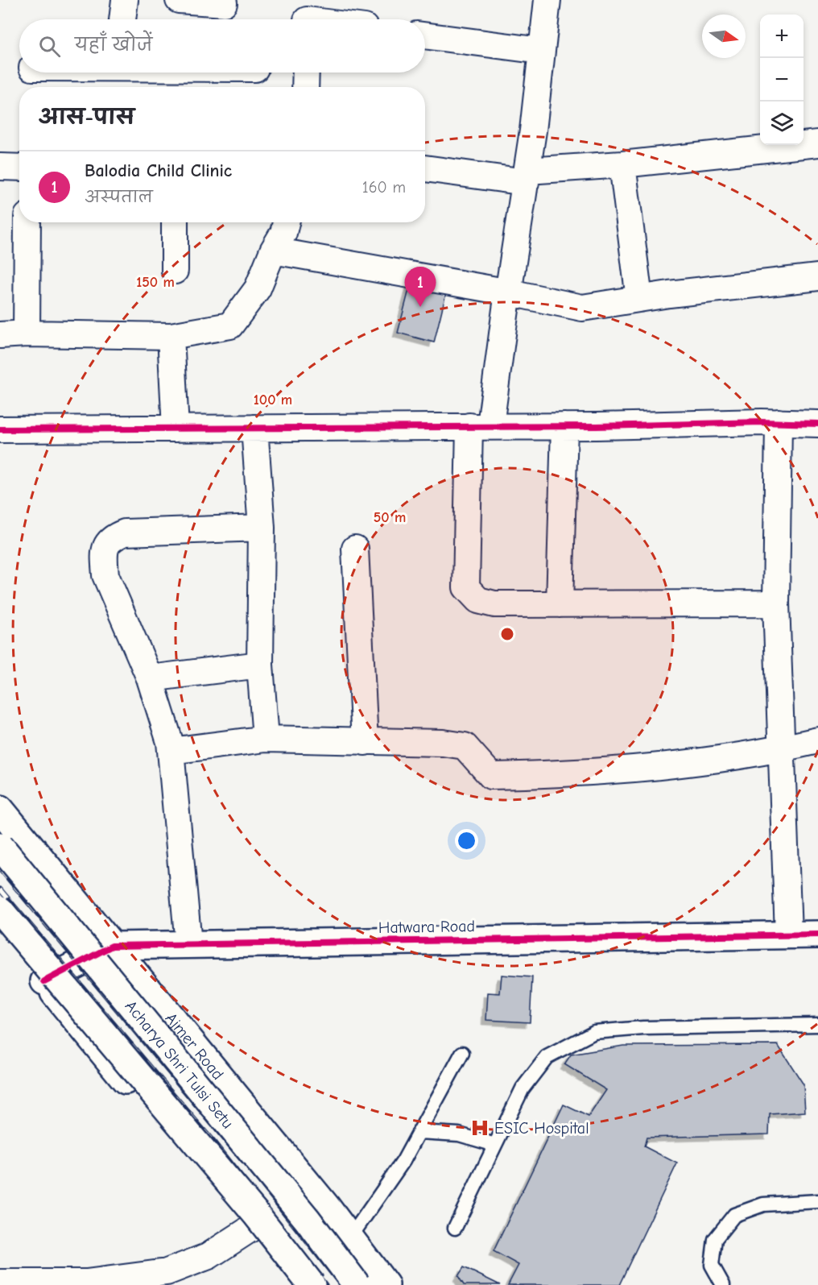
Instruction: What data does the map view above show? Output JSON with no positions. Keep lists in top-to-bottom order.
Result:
{
  "streets": {
    "main road": ["Hatwara Road", "Ajmer Road", "Acharya Shri Tulsi Setu"]
  },
  "crossings": [
    ["Hatwara Road", "Ajmer Road"]
  ],
  "places": {
    "hospital": ["ESIC Hospital"]
  },
  "north": "right",
  "page": {
    "map_buttons": ["+", "−"],
    "search": "यहाँ खोजें",
    "heading": "आस-पास",
    "list": [
      {
        "mark": "1",
        "name": "Balodia Child Clinic",
        "note": "अस्पताल",
        "value": "160 m"
      }
    ],
    "pins": "1"
  },
  "rings": ["150 m", "100 m", "50 m"]
}
